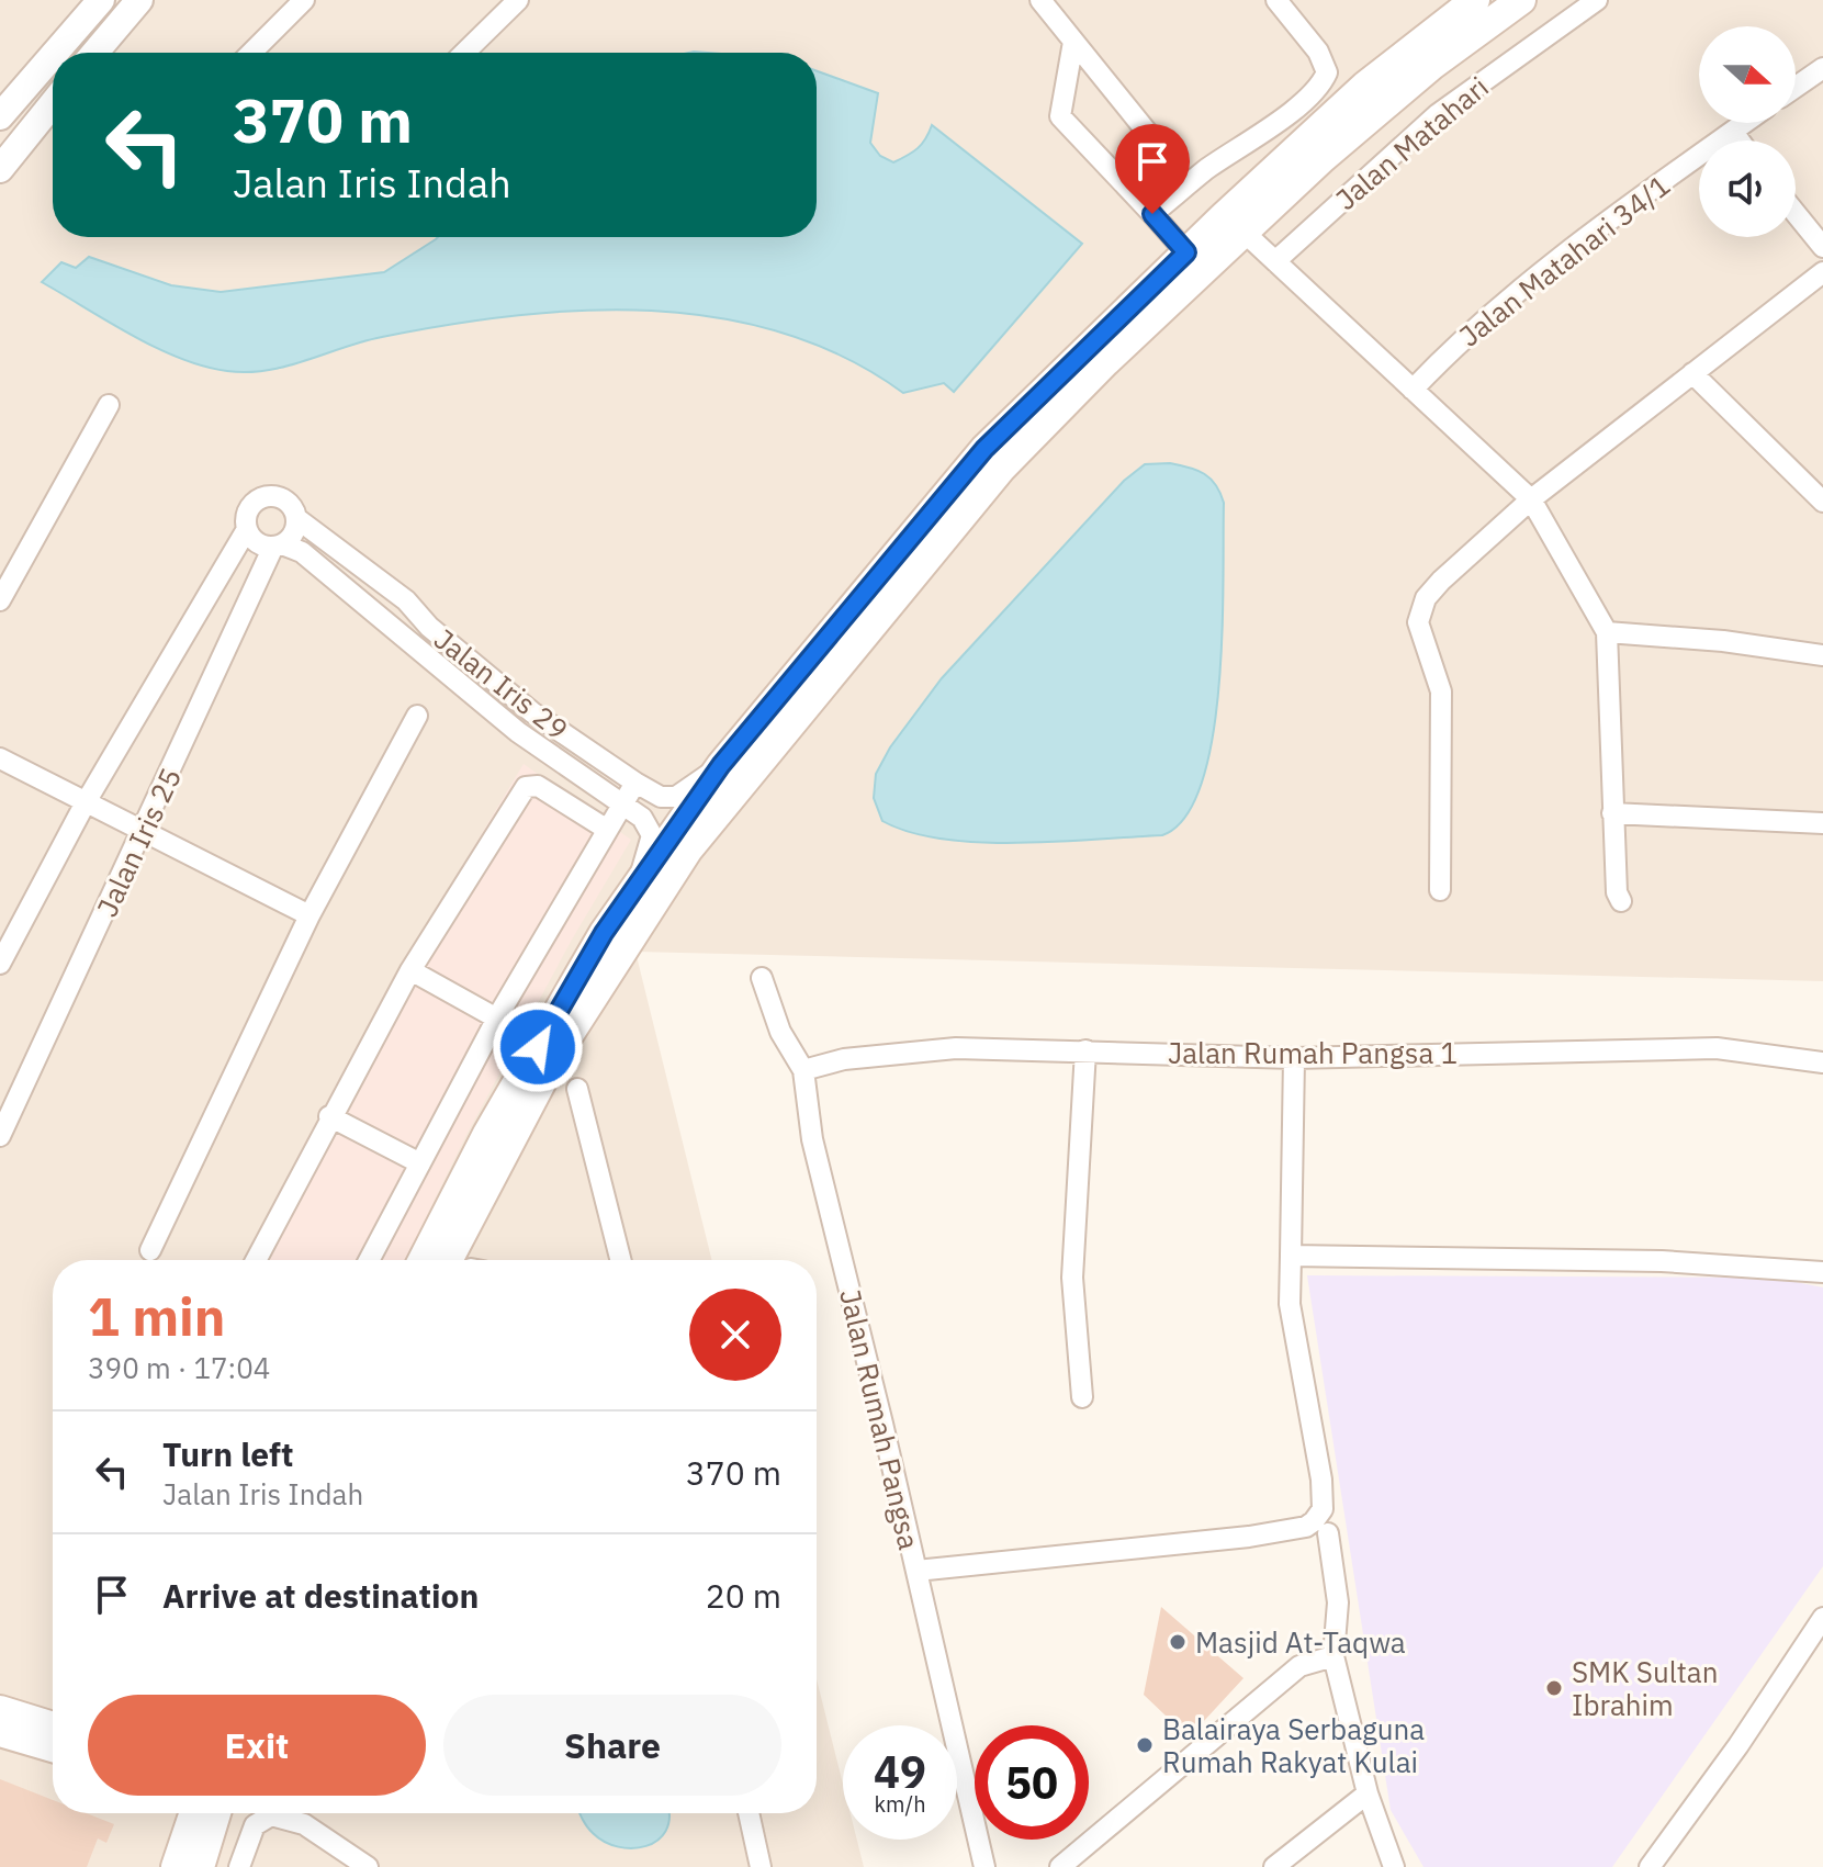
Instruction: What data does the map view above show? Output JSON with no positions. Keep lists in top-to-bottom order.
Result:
{
  "streets": {
    "street": [
      "Jalan Matahari",
      "Jalan Matahari 34/1",
      "Jalan Iris 29",
      "Jalan Iris 25",
      "Jalan Rumah Pangsa 1",
      "Jalan Rumah Pangsa"
    ]
  },
  "crossings": [
    ["Jalan Iris 29", "Jalan Iris 25"],
    ["Jalan Rumah Pangsa 1", "Jalan Rumah Pangsa"]
  ],
  "places": ["Masjid At-Taqwa", "SMK Sultan Ibrahim", "Balairaya Serbaguna Rumah Rakyat Kulai"],
  "north": "right",
  "page": {
    "turn": ["370 m", "Jalan Iris Indah"],
    "heading": ["1 min", "390 m · 17:04"],
    "list": [
      {
        "name": "Turn left",
        "note": "Jalan Iris Indah",
        "value": "370 m"
      },
      {
        "name": "Arrive at destination",
        "value": "20 m"
      }
    ],
    "buttons": ["Exit", "Share"],
    "speed": "49 km/h",
    "limit": "50"
  }
}
